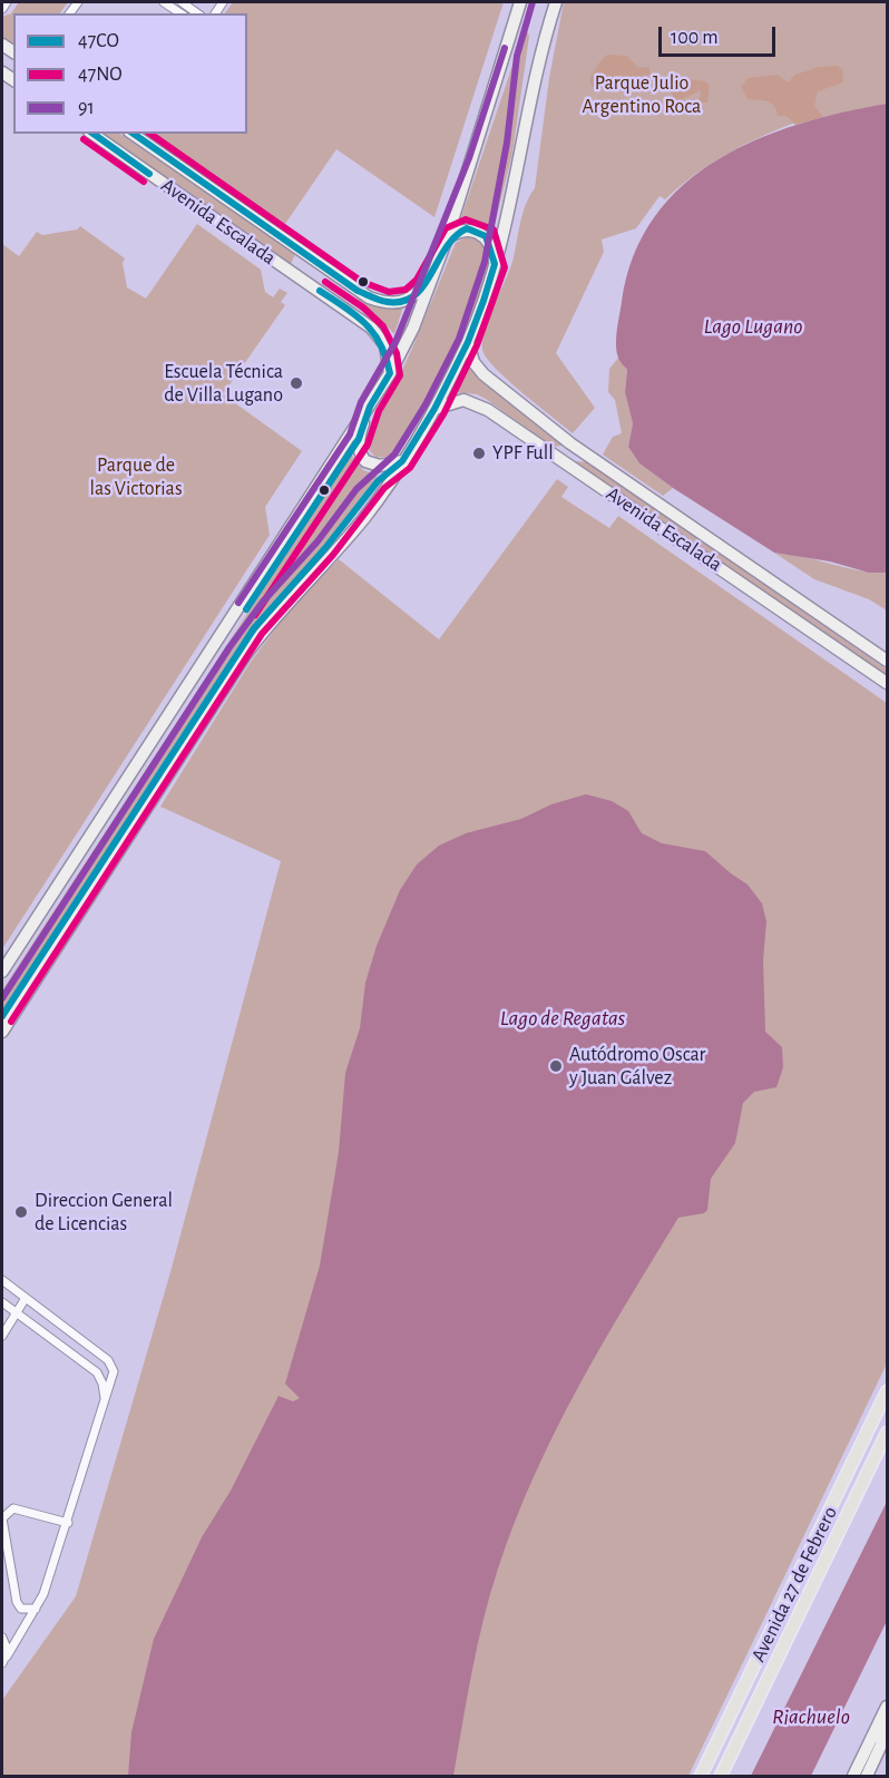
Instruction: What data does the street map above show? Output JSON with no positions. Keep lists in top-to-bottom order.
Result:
{
  "streets": {
    "main road": ["Avenida Escalada", "Avenida 27 de Febrero"]
  },
  "water": ["Lago Lugano", "Lago de Regatas", "Riachuelo"],
  "parks": ["Parque Julio Argentino Roca", "Parque de las Victorias"],
  "places": [
    "Escuela Técnica de Villa Lugano",
    "YPF Full",
    "Autódromo Oscar y Juan Gálvez",
    "Direccion General de Licencias"
  ],
  "lines": ["transit line 91", "transit line 47CO", "transit line 47NO"],
  "legend": ["47CO", "47NO", "91"],
  "scale_bar": "100 m"
}
